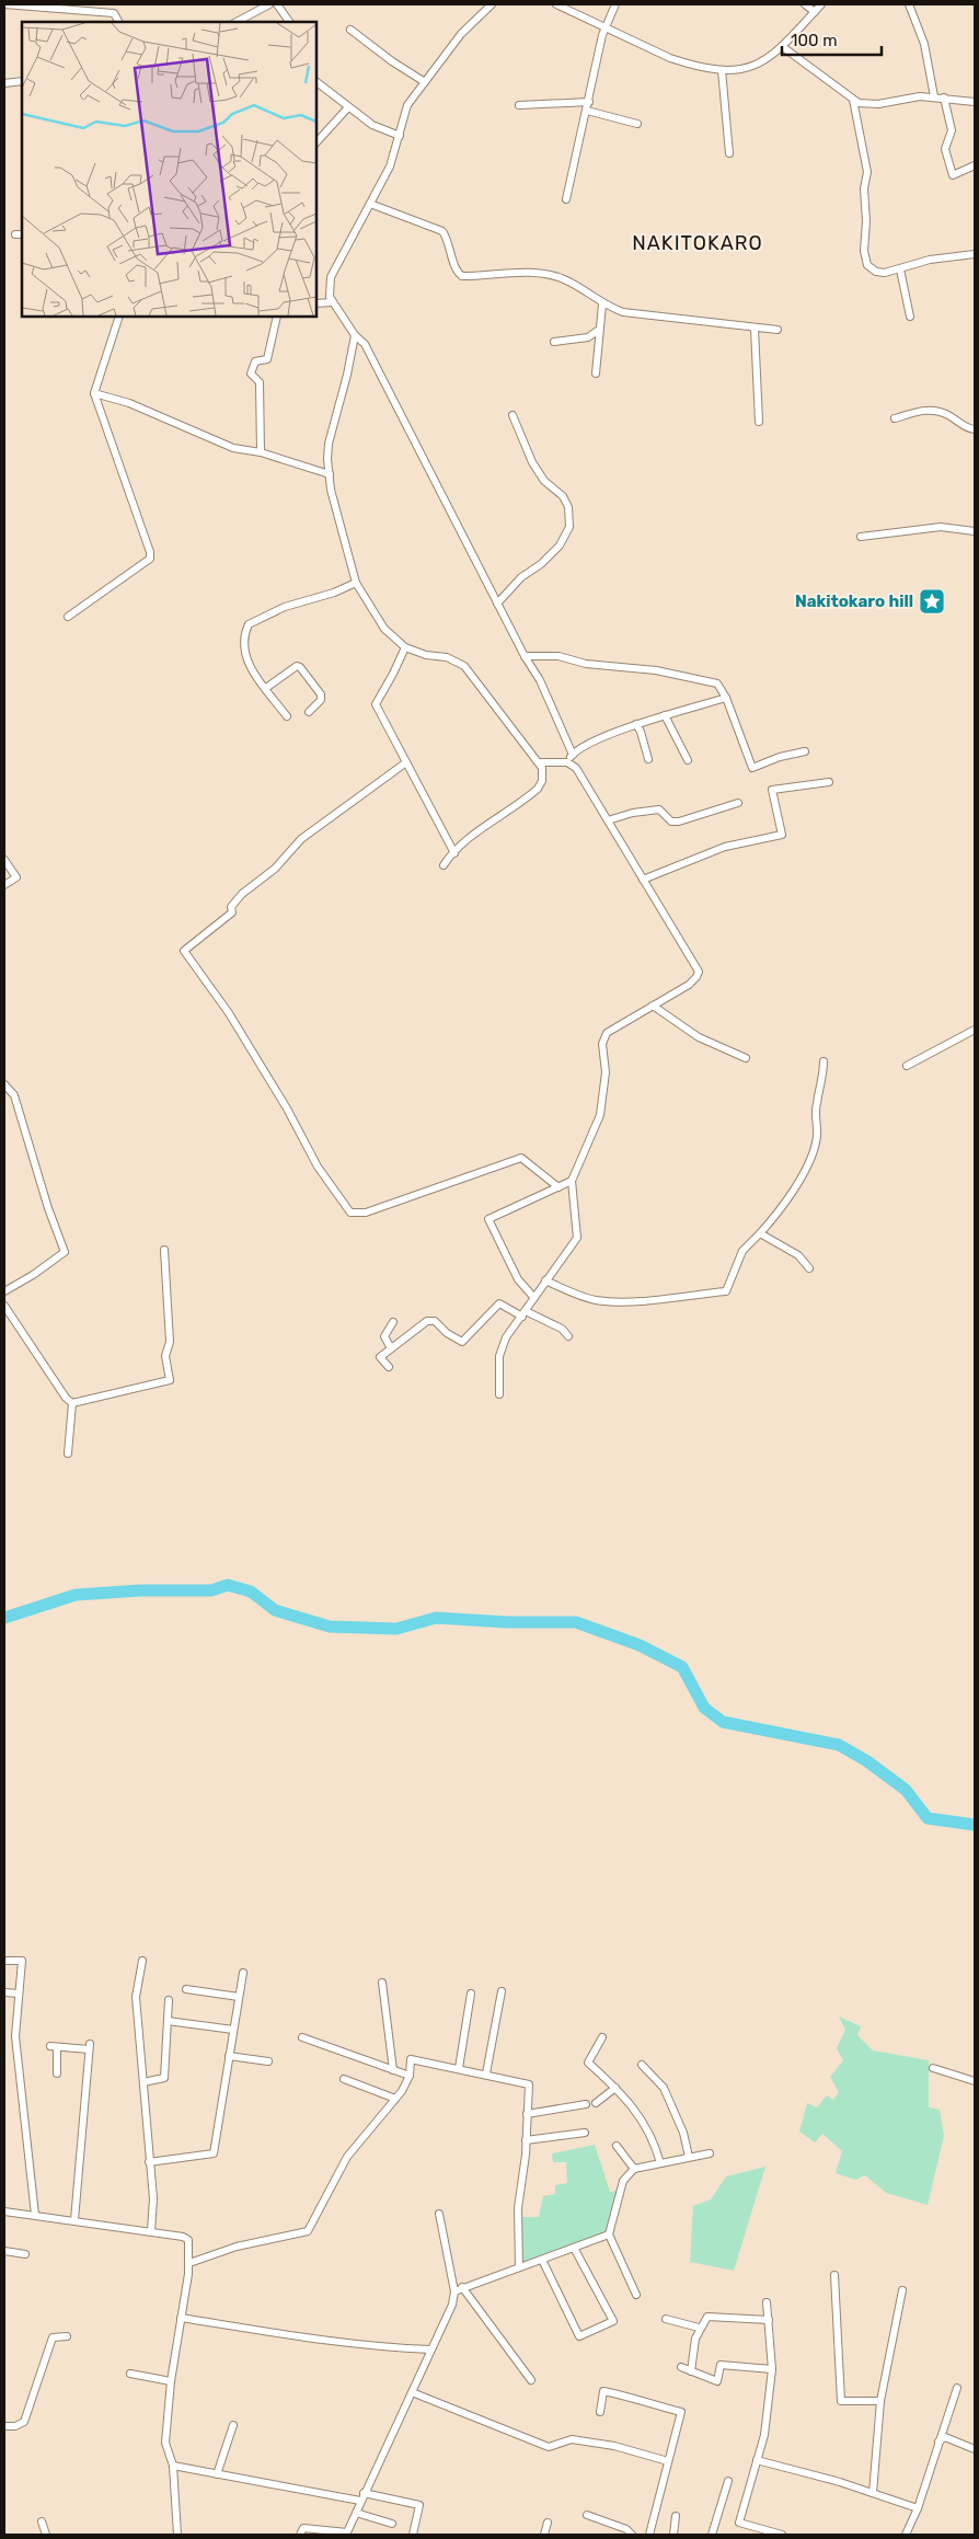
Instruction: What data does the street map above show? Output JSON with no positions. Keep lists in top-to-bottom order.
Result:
{
  "districts": ["NAKITOKARO"],
  "places": {
    "place": ["Nakitokaro hill"]
  },
  "scale_bar": "100 m"
}
